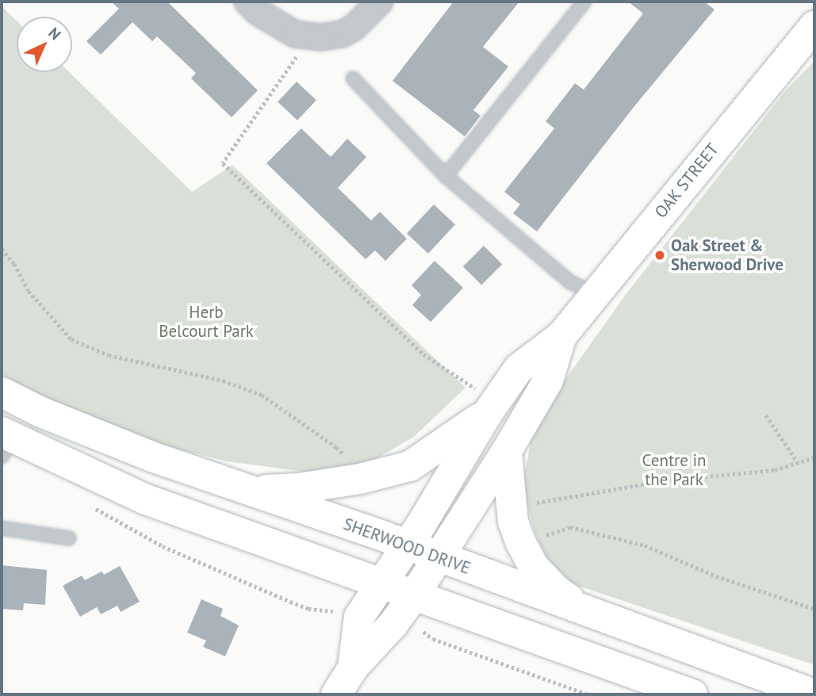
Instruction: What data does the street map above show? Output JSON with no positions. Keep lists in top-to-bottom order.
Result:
{
  "streets": {
    "main road": ["OAK STREET", "SHERWOOD DRIVE"]
  },
  "crossings": [
    ["OAK STREET", "SHERWOOD DRIVE"]
  ],
  "parks": ["Herb Belcourt Park", "Centre in the Park"],
  "places": ["Oak Street & Sherwood Drive"],
  "north": "top right"
}
